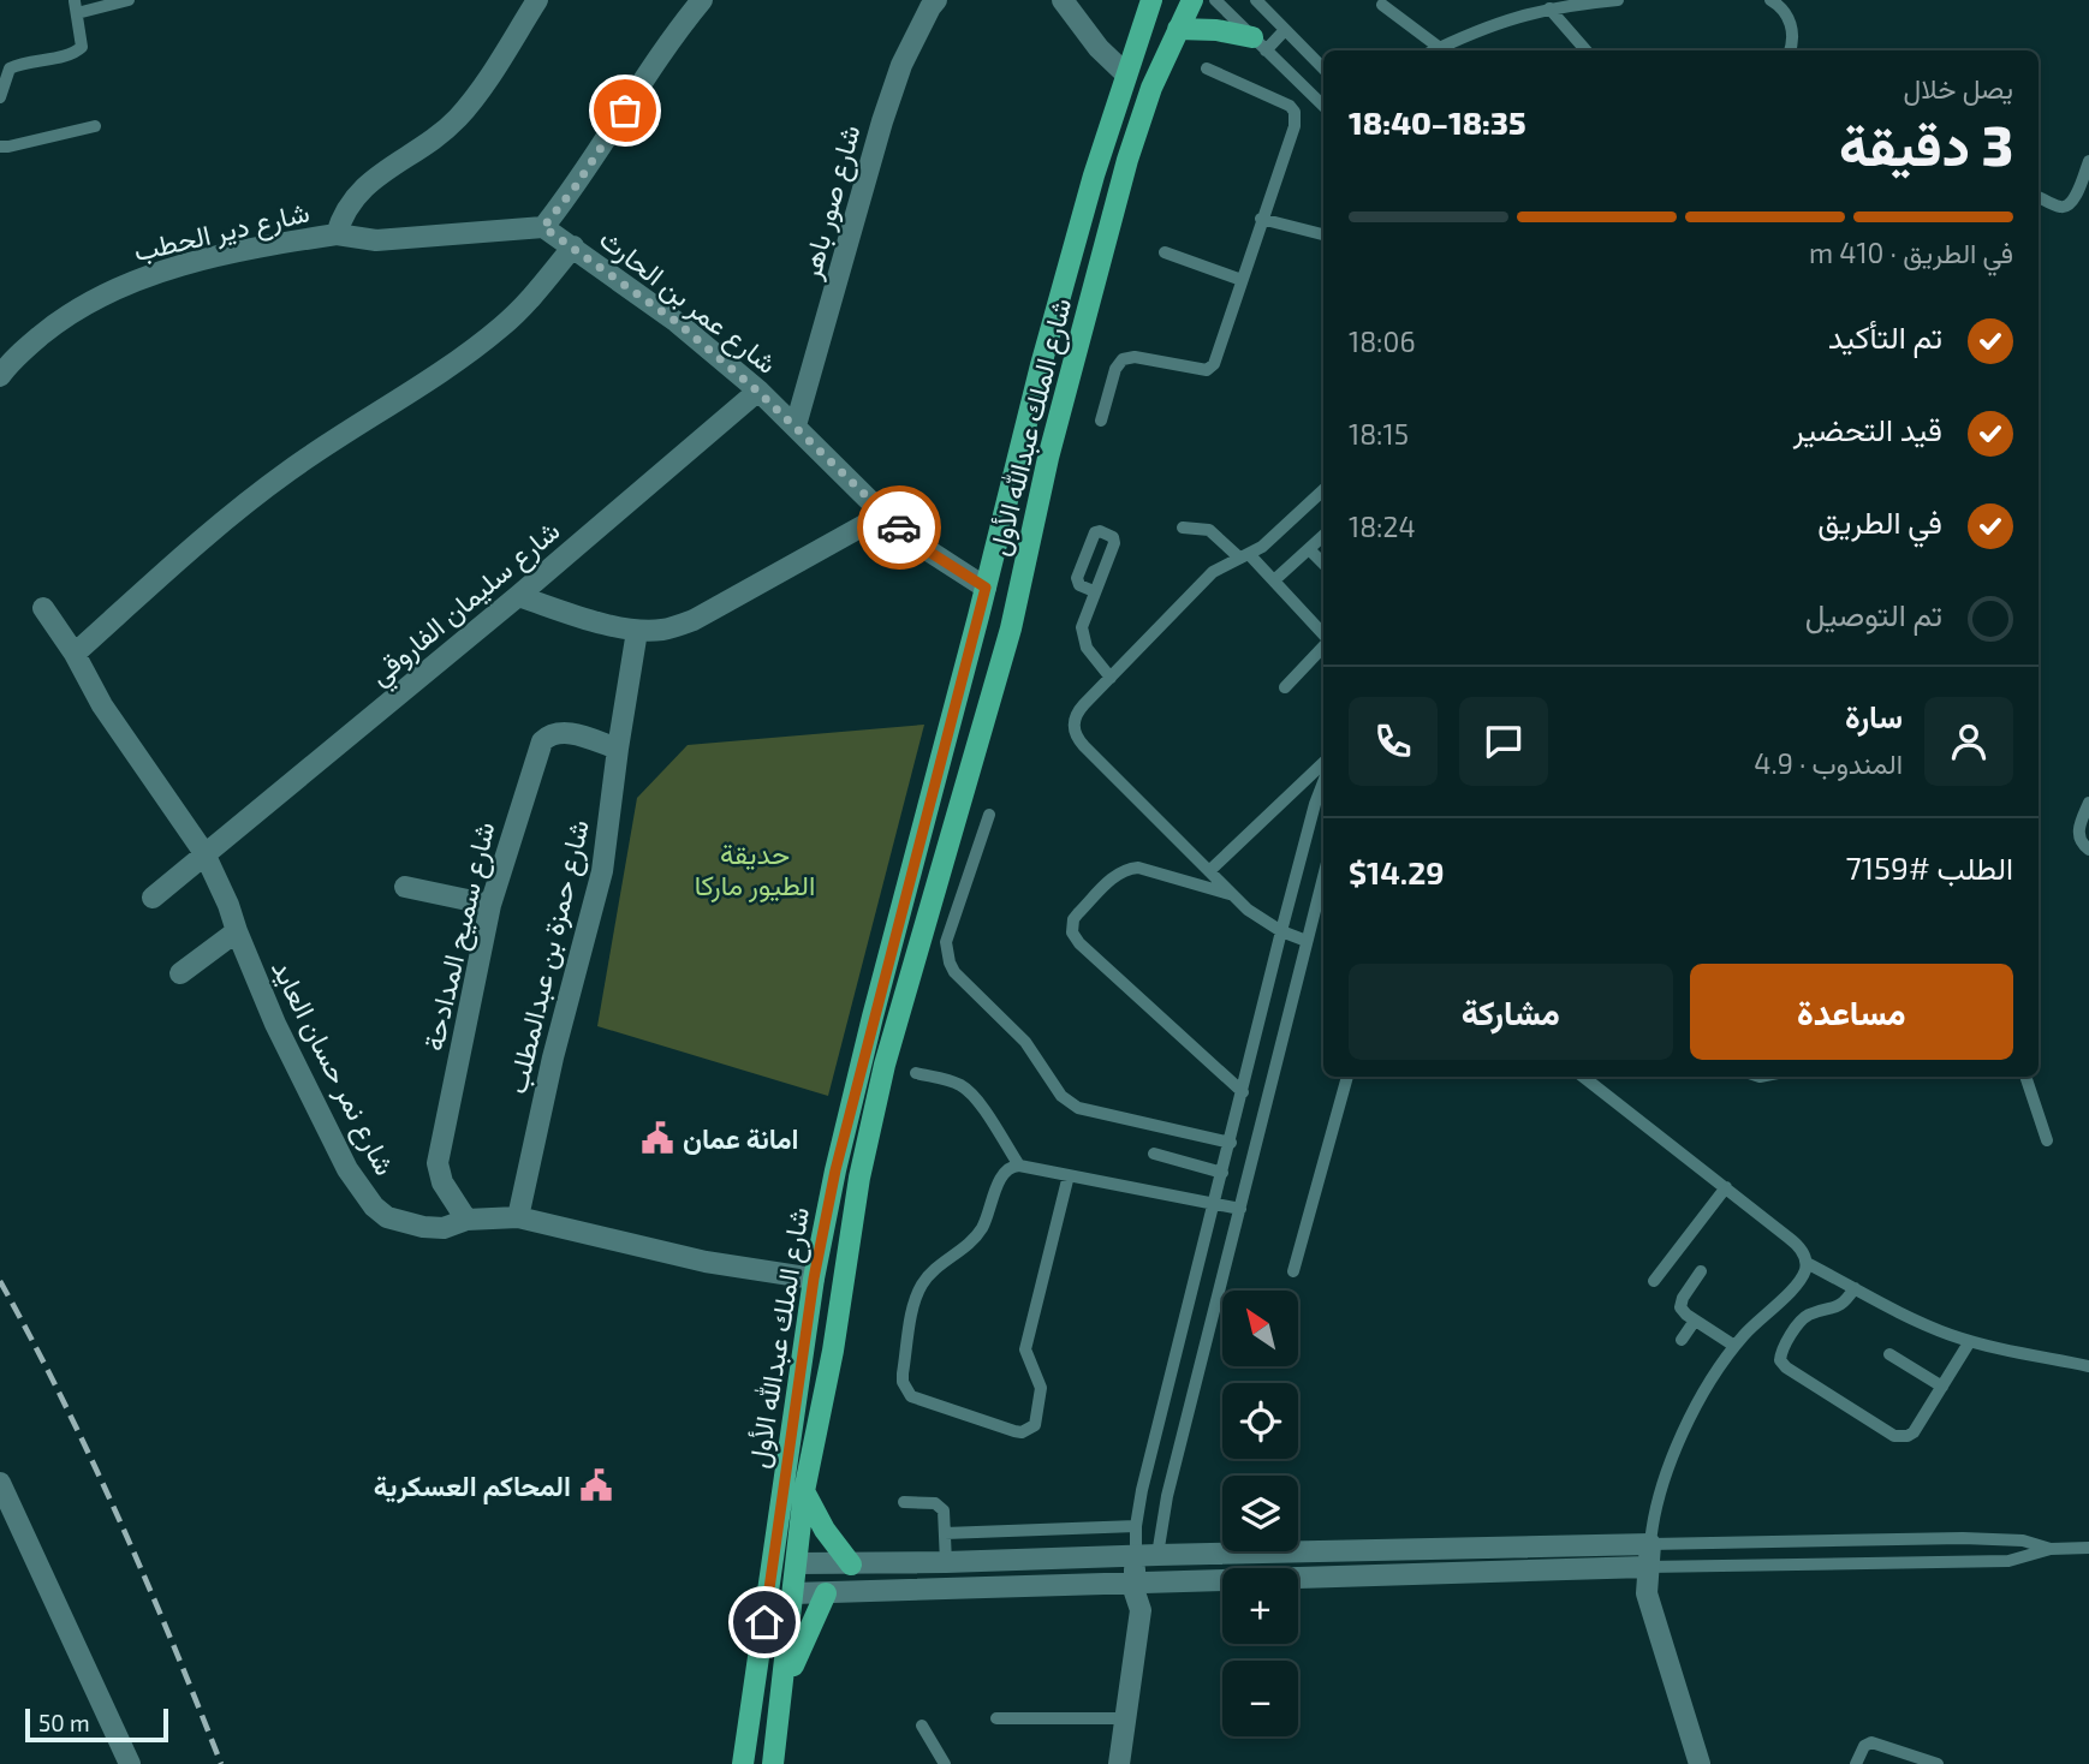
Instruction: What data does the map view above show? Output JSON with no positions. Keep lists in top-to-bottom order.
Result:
{
  "streets": {
    "main road": ["شارع الملك عبدالله الأول"],
    "street": [
      "شارع صور باهر",
      "شارع دير الحطب",
      "شارع عمر بن الحارث",
      "شارع سليمان الفاروقي",
      "شارع سميح المدادحة",
      "شارع حمزة بن عبدالمطلب",
      "شارع نمر حسان العايد"
    ]
  },
  "crossings": [
    ["شارع صور باهر", "شارع عمر بن الحارث"],
    ["شارع دير الحطب", "شارع عمر بن الحارث"],
    ["شارع عمر بن الحارث", "شارع الملك عبدالله الأول"],
    ["شارع عمر بن الحارث", "شارع سليمان الفاروقي"],
    ["شارع الملك عبدالله الأول", "شارع نمر حسان العايد"],
    ["شارع سليمان الفاروقي", "شارع نمر حسان العايد"],
    ["شارع سميح المدادحة", "شارع حمزة بن عبدالمطلب"],
    ["شارع سميح المدادحة", "شارع نمر حسان العايد"],
    ["شارع حمزة بن عبدالمطلب", "شارع نمر حسان العايد"]
  ],
  "parks": ["حديقة الطيور ماركا"],
  "places": {
    "public building": ["امانة عمان", "المحاكم العسكرية"]
  },
  "scale_bar": "50 m",
  "north": "top left",
  "page": {
    "heading": ["3 دقيقة", "يصل خلال", "18:35–18:40"],
    "panel": [
      "سارة",
      "المندوب · 4.9",
      "الطلب #7159",
      "$14.29"
    ],
    "bar": "في الطريق · 410 m",
    "list": [
      ["تم التأكيد", "18:06"],
      ["قيد التحضير", "18:15"],
      ["في الطريق", "18:24"],
      "تم التوصيل"
    ],
    "buttons": ["مساعدة", "مشاركة"],
    "map_buttons": ["+", "−"],
    "scale": "50 m"
  }
}
